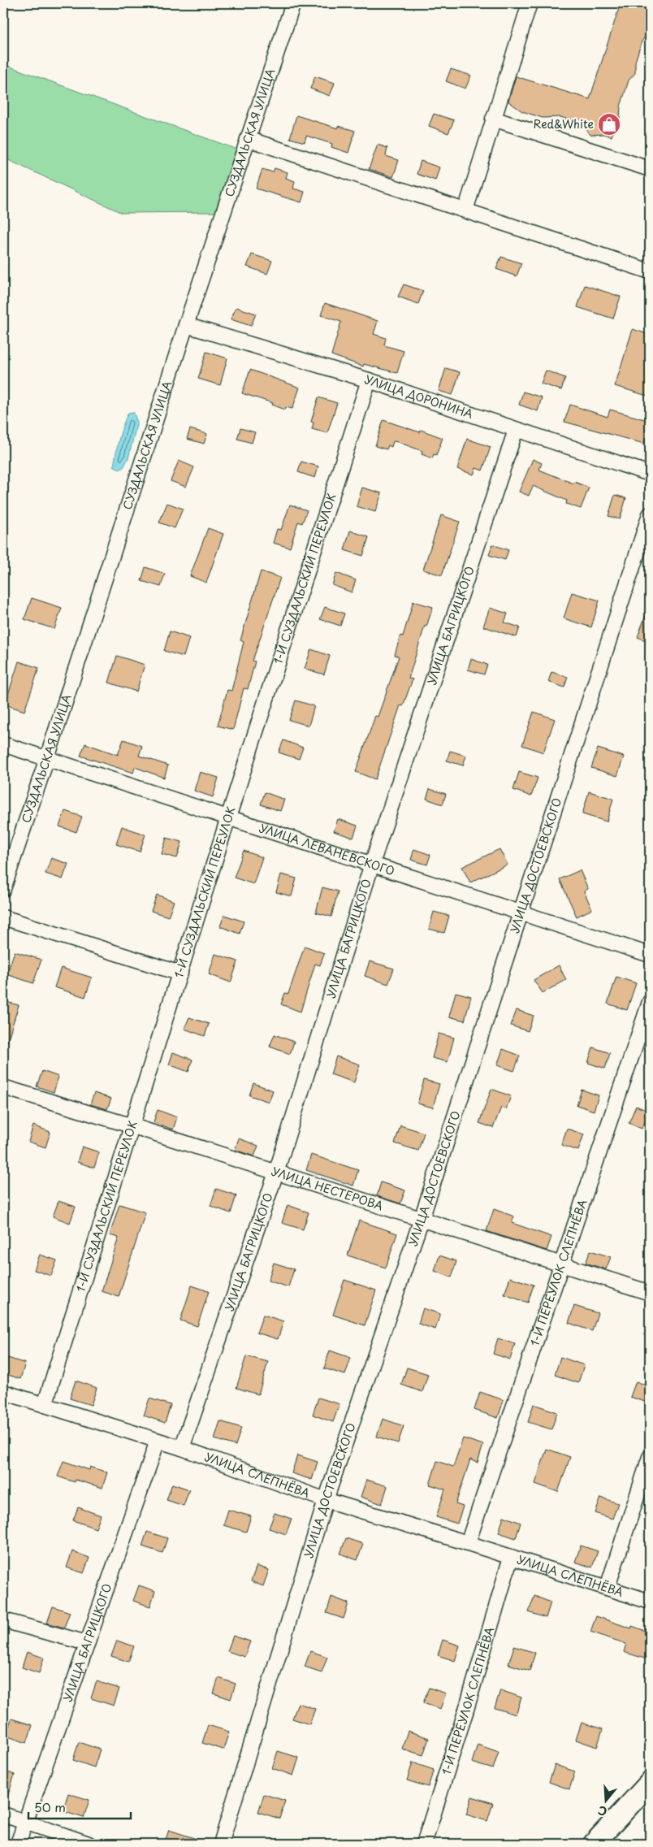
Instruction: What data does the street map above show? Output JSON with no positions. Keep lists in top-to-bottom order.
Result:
{
  "streets": {
    "street": [
      "СУЗДАЛЬСКАЯ УЛИЦА",
      "УЛИЦА ДОРОНИНА",
      "1-Й СУЗДАЛЬСКИЙ ПЕРЕУЛОК",
      "УЛИЦА БАГРИЦКОГО",
      "УЛИЦА ЛЕВАНЕВСКОГО",
      "УЛИЦА ДОСТОЕВСКОГО",
      "УЛИЦА НЕСТЕРОВА",
      "1-Й ПЕРЕУЛОК СЛЕПНЁВА",
      "УЛИЦА СЛЕПНЁВА"
    ]
  },
  "crossings": [
    ["СУЗДАЛЬСКАЯ УЛИЦА", "УЛИЦА ДОРОНИНА"],
    ["СУЗДАЛЬСКАЯ УЛИЦА", "УЛИЦА ЛЕВАНЕВСКОГО"],
    ["УЛИЦА ДОРОНИНА", "1-Й СУЗДАЛЬСКИЙ ПЕРЕУЛОК"],
    ["УЛИЦА ДОРОНИНА", "УЛИЦА БАГРИЦКОГО"],
    ["1-Й СУЗДАЛЬСКИЙ ПЕРЕУЛОК", "УЛИЦА ЛЕВАНЕВСКОГО"],
    ["1-Й СУЗДАЛЬСКИЙ ПЕРЕУЛОК", "УЛИЦА НЕСТЕРОВА"],
    ["1-Й СУЗДАЛЬСКИЙ ПЕРЕУЛОК", "УЛИЦА СЛЕПНЁВА"],
    ["УЛИЦА БАГРИЦКОГО", "УЛИЦА ЛЕВАНЕВСКОГО"],
    ["УЛИЦА БАГРИЦКОГО", "УЛИЦА НЕСТЕРОВА"],
    ["УЛИЦА БАГРИЦКОГО", "УЛИЦА СЛЕПНЁВА"],
    ["УЛИЦА ЛЕВАНЕВСКОГО", "УЛИЦА ДОСТОЕВСКОГО"],
    ["УЛИЦА ДОСТОЕВСКОГО", "УЛИЦА НЕСТЕРОВА"],
    ["УЛИЦА ДОСТОЕВСКОГО", "УЛИЦА СЛЕПНЁВА"],
    ["УЛИЦА НЕСТЕРОВА", "1-Й ПЕРЕУЛОК СЛЕПНЁВА"],
    ["1-Й ПЕРЕУЛОК СЛЕПНЁВА", "УЛИЦА СЛЕПНЁВА"]
  ],
  "places": {
    "shop": ["Red&White"]
  },
  "scale_bar": "50 m",
  "north": "bottom"
}
